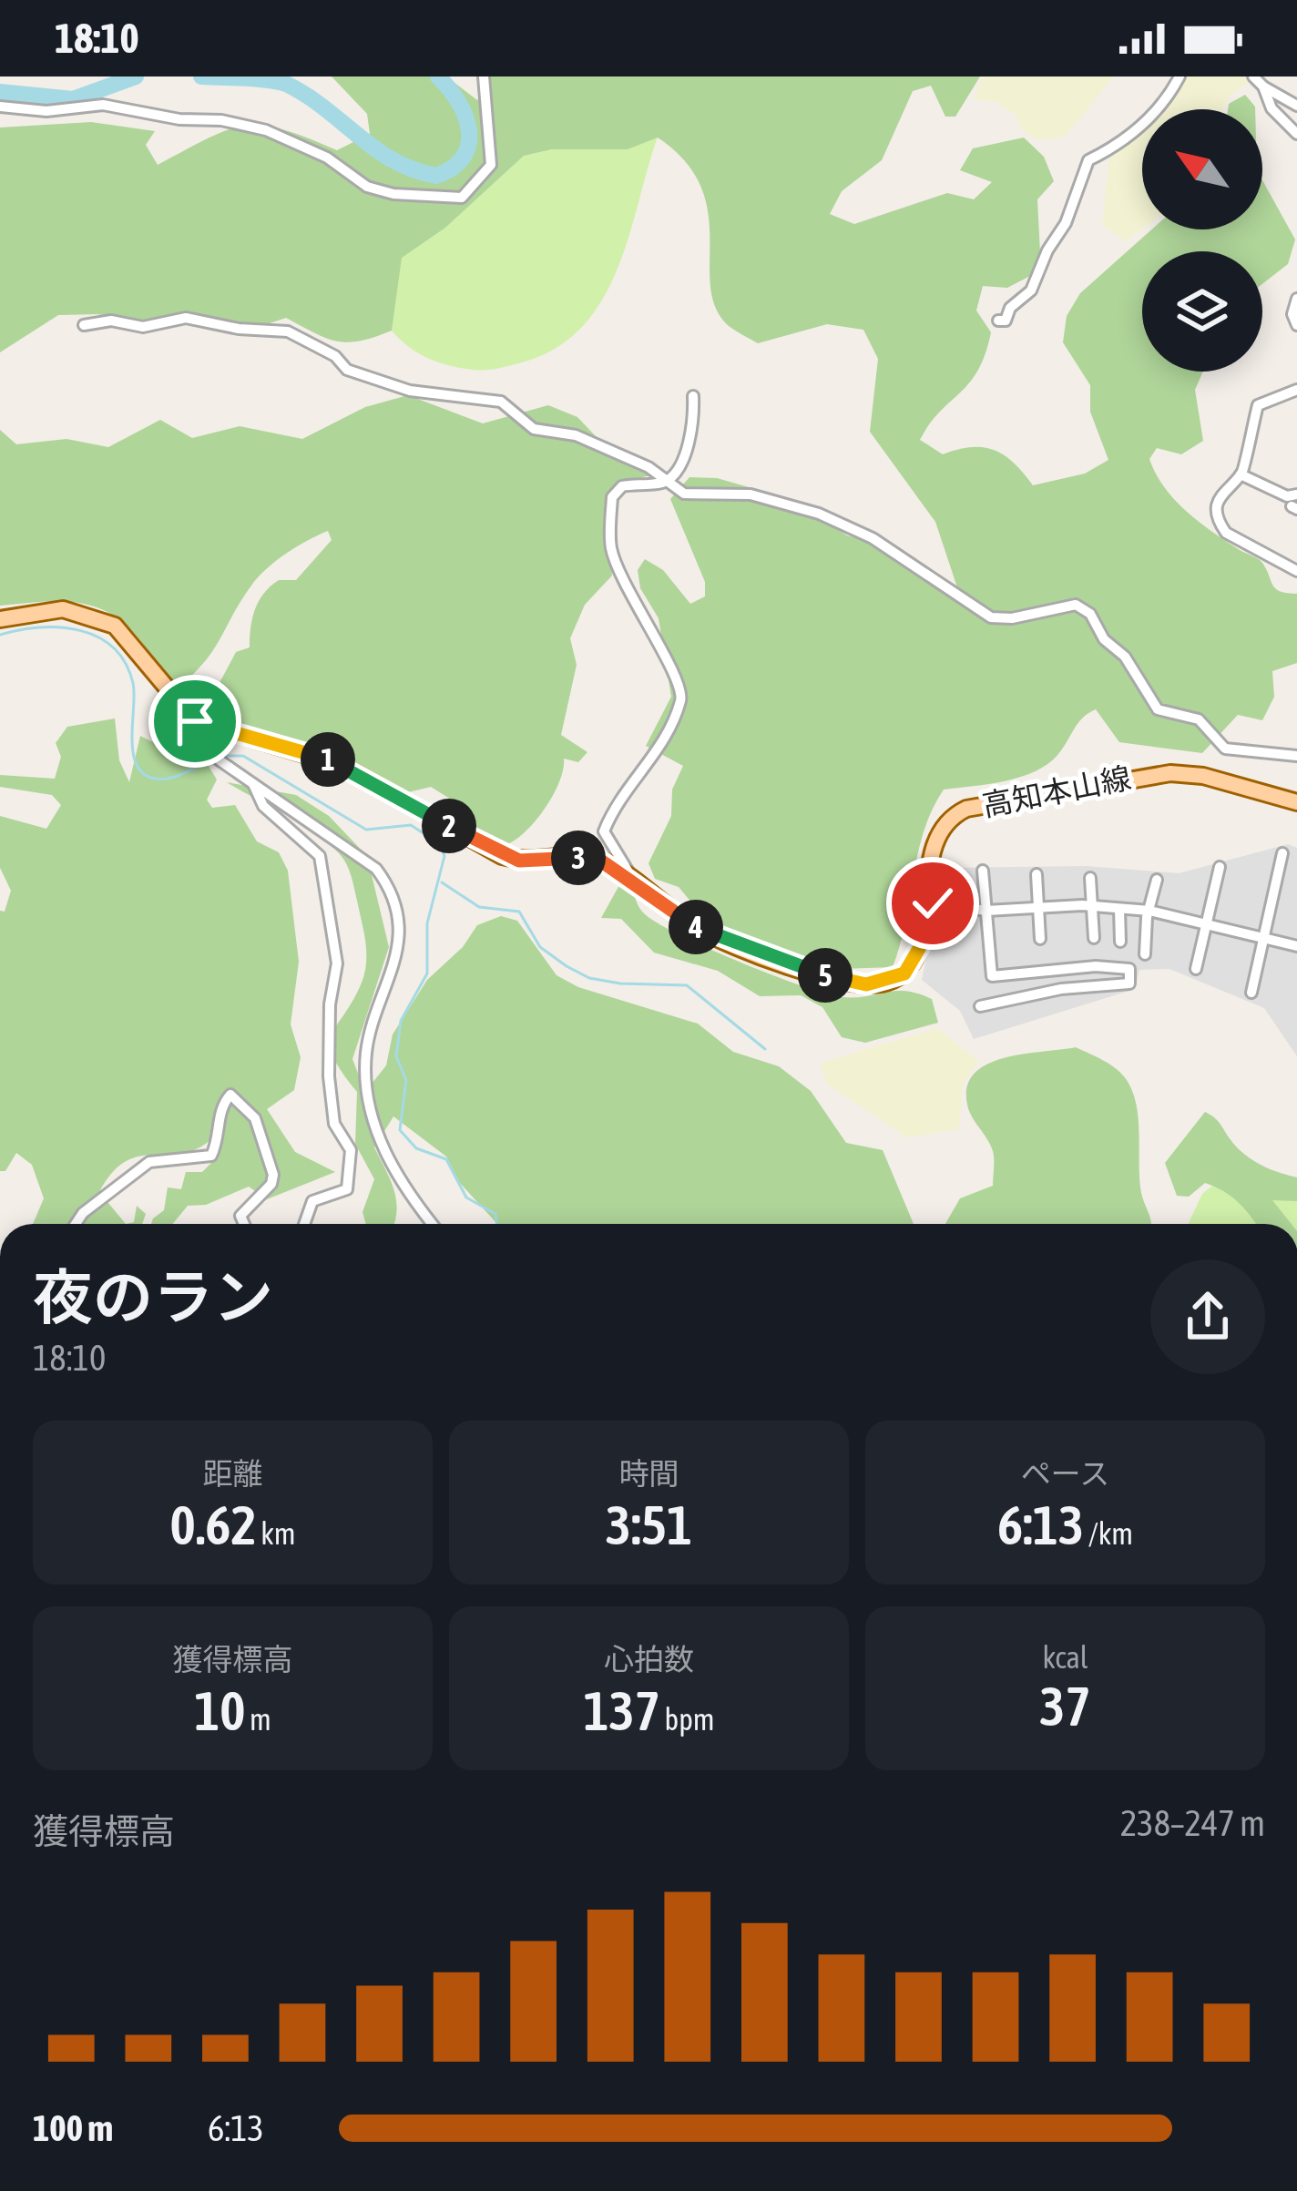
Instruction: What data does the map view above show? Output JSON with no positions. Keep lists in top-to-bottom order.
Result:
{
  "streets": {
    "main road": ["高知本山線"]
  },
  "north": "top left",
  "page": {
    "status": "18:10",
    "pins": [
      "1",
      "2",
      "3",
      "4",
      "5"
    ],
    "heading": ["夜のラン", "18:10"],
    "stats": [
      ["距離", "0.62 km"],
      ["時間", "3:51"],
      ["ペース", "6:13 /km"],
      ["獲得標高", "10 m"],
      ["心拍数", "137 bpm"],
      ["kcal", "37"]
    ],
    "chart": ["獲得標高", "238–247 m"],
    "list": [
      {
        "name": "100 m",
        "note": "6:13"
      }
    ]
  }
}
